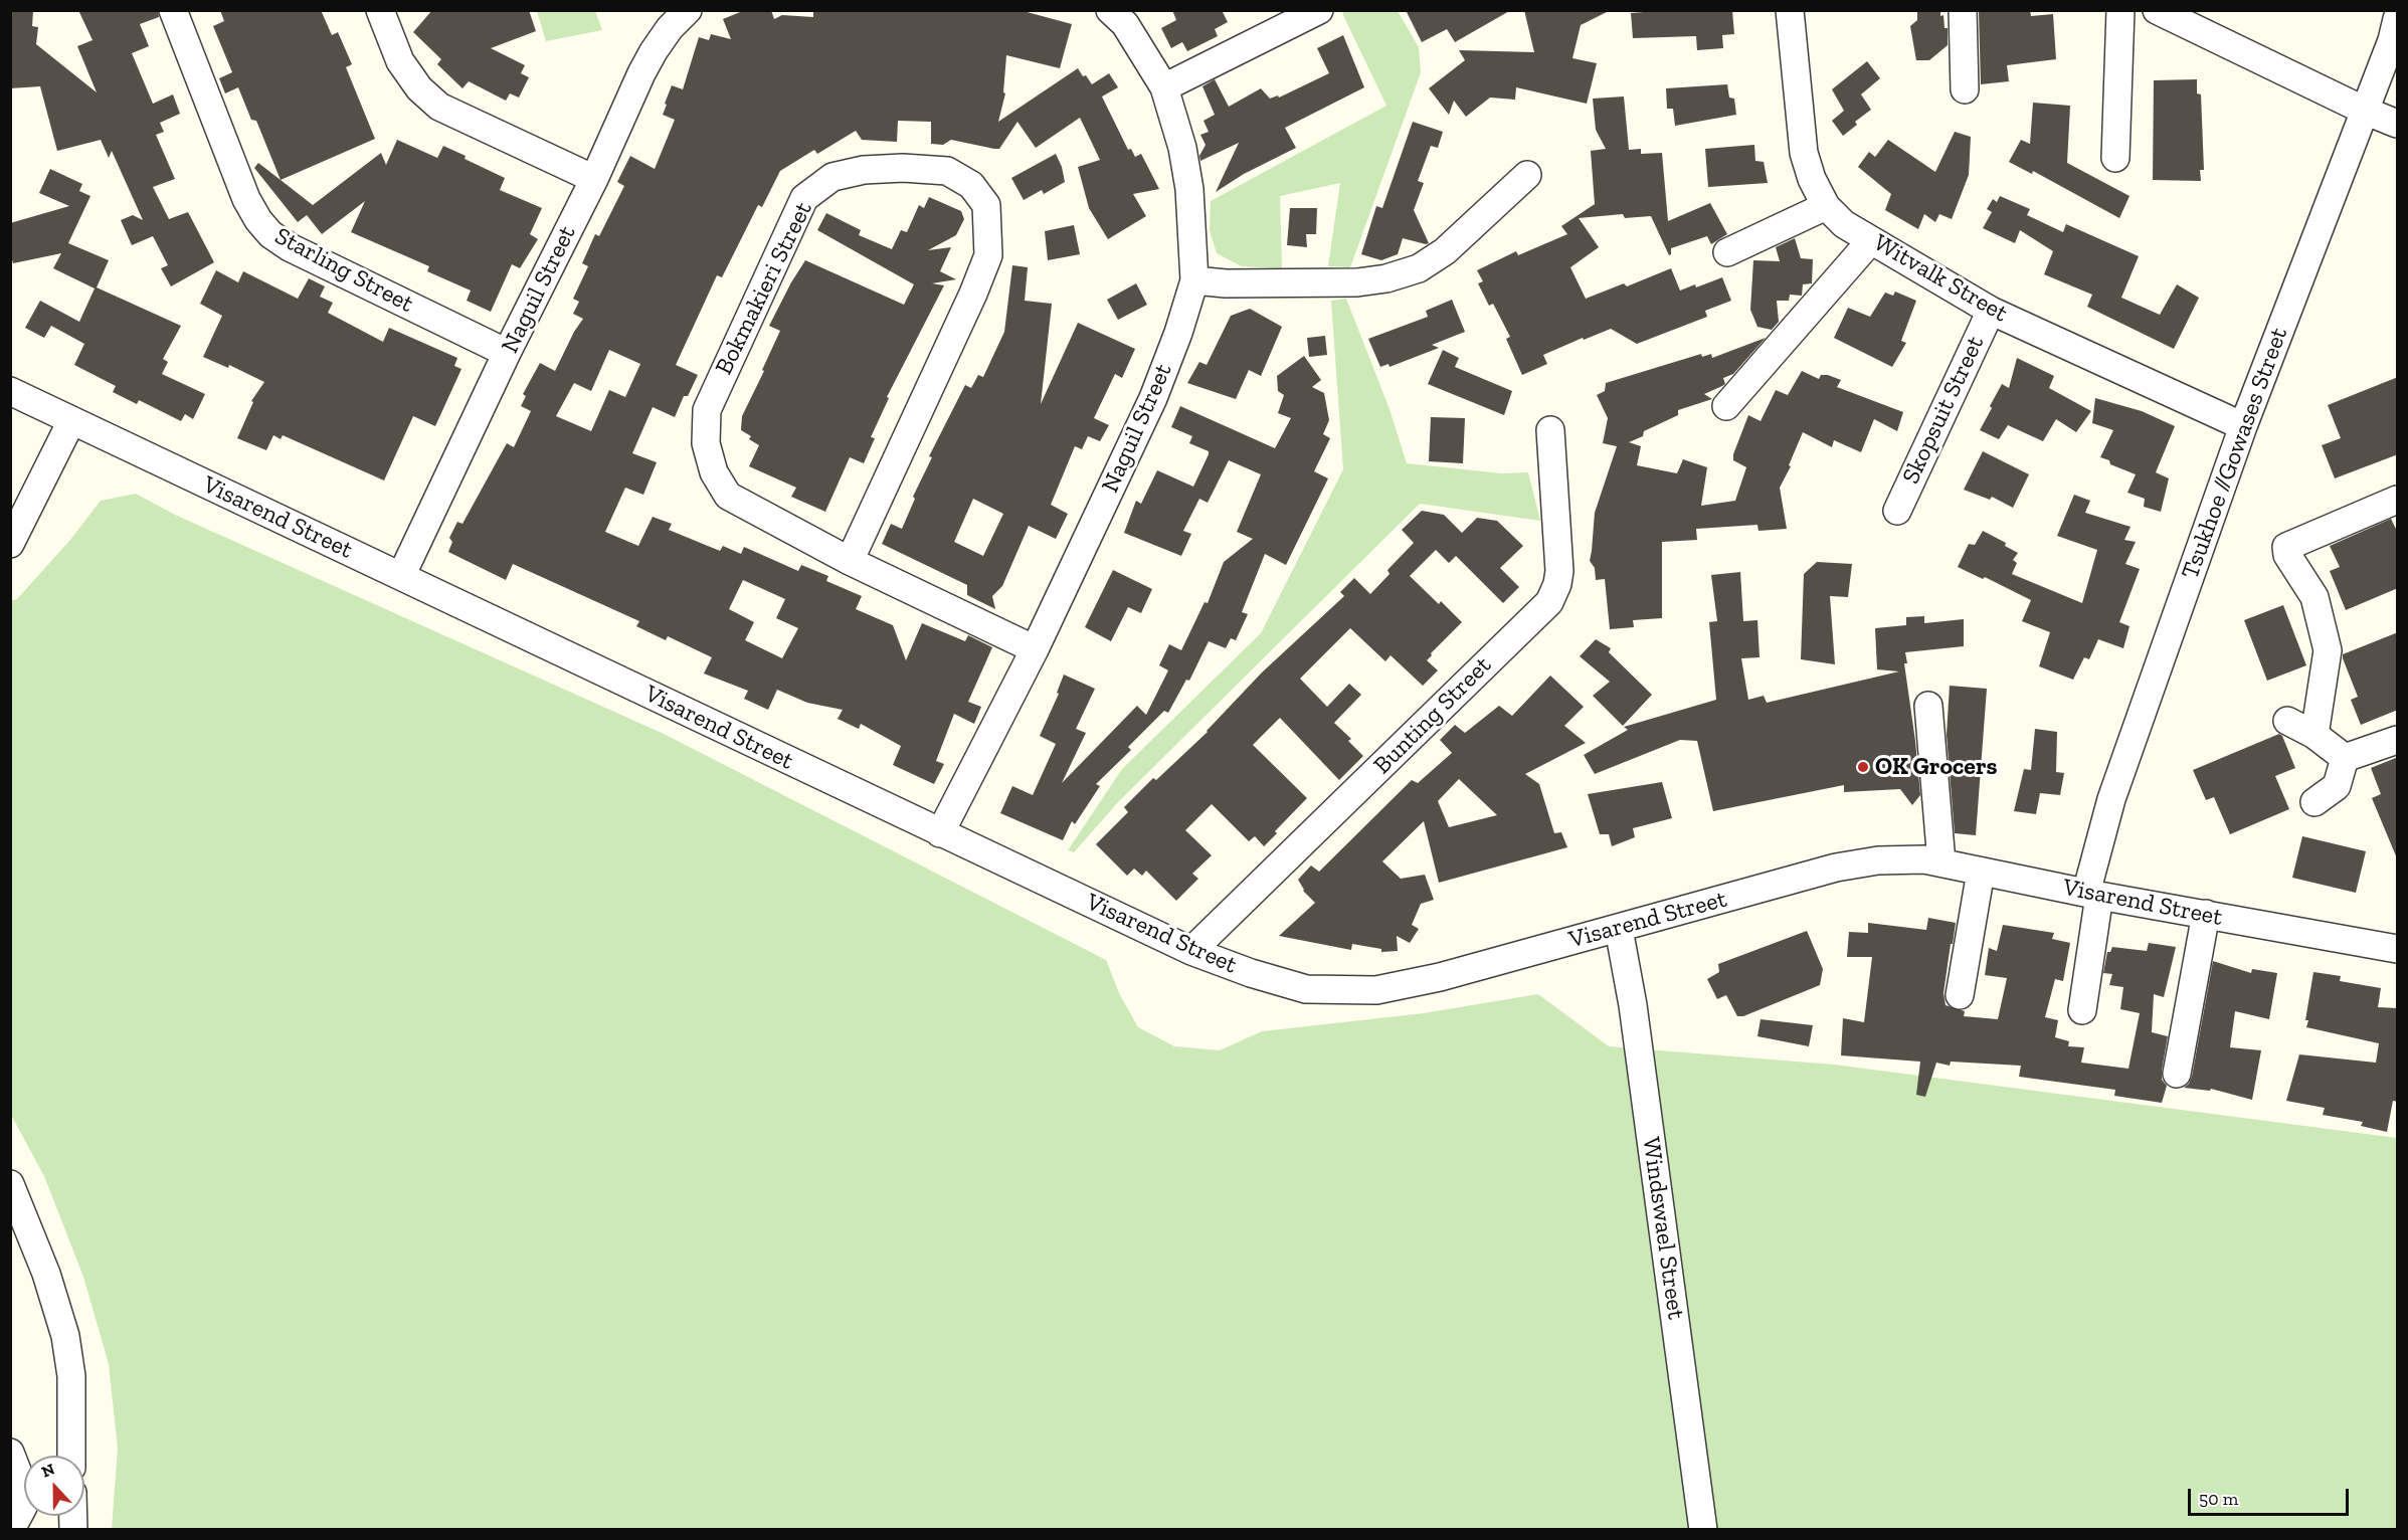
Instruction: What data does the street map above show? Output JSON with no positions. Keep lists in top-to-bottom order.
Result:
{
  "streets": {
    "street": [
      "Starling Street",
      "Witvalk Street",
      "Bokmakieri Street",
      "Naguil Street",
      "Skopsuit Street",
      "Tsukhoe //Gowases Street",
      "Visarend Street",
      "Bunting Street",
      "Windswael Street"
    ]
  },
  "crossings": [
    ["Starling Street", "Naguil Street"],
    ["Witvalk Street", "Skopsuit Street"],
    ["Witvalk Street", "Tsukhoe //Gowases Street"],
    ["Bokmakieri Street", "Naguil Street"],
    ["Naguil Street", "Visarend Street"],
    ["Tsukhoe //Gowases Street", "Visarend Street"],
    ["Visarend Street", "Bunting Street"],
    ["Visarend Street", "Windswael Street"]
  ],
  "places": ["OK Grocers"],
  "scale_bar": "50 m",
  "north": "top"
}
